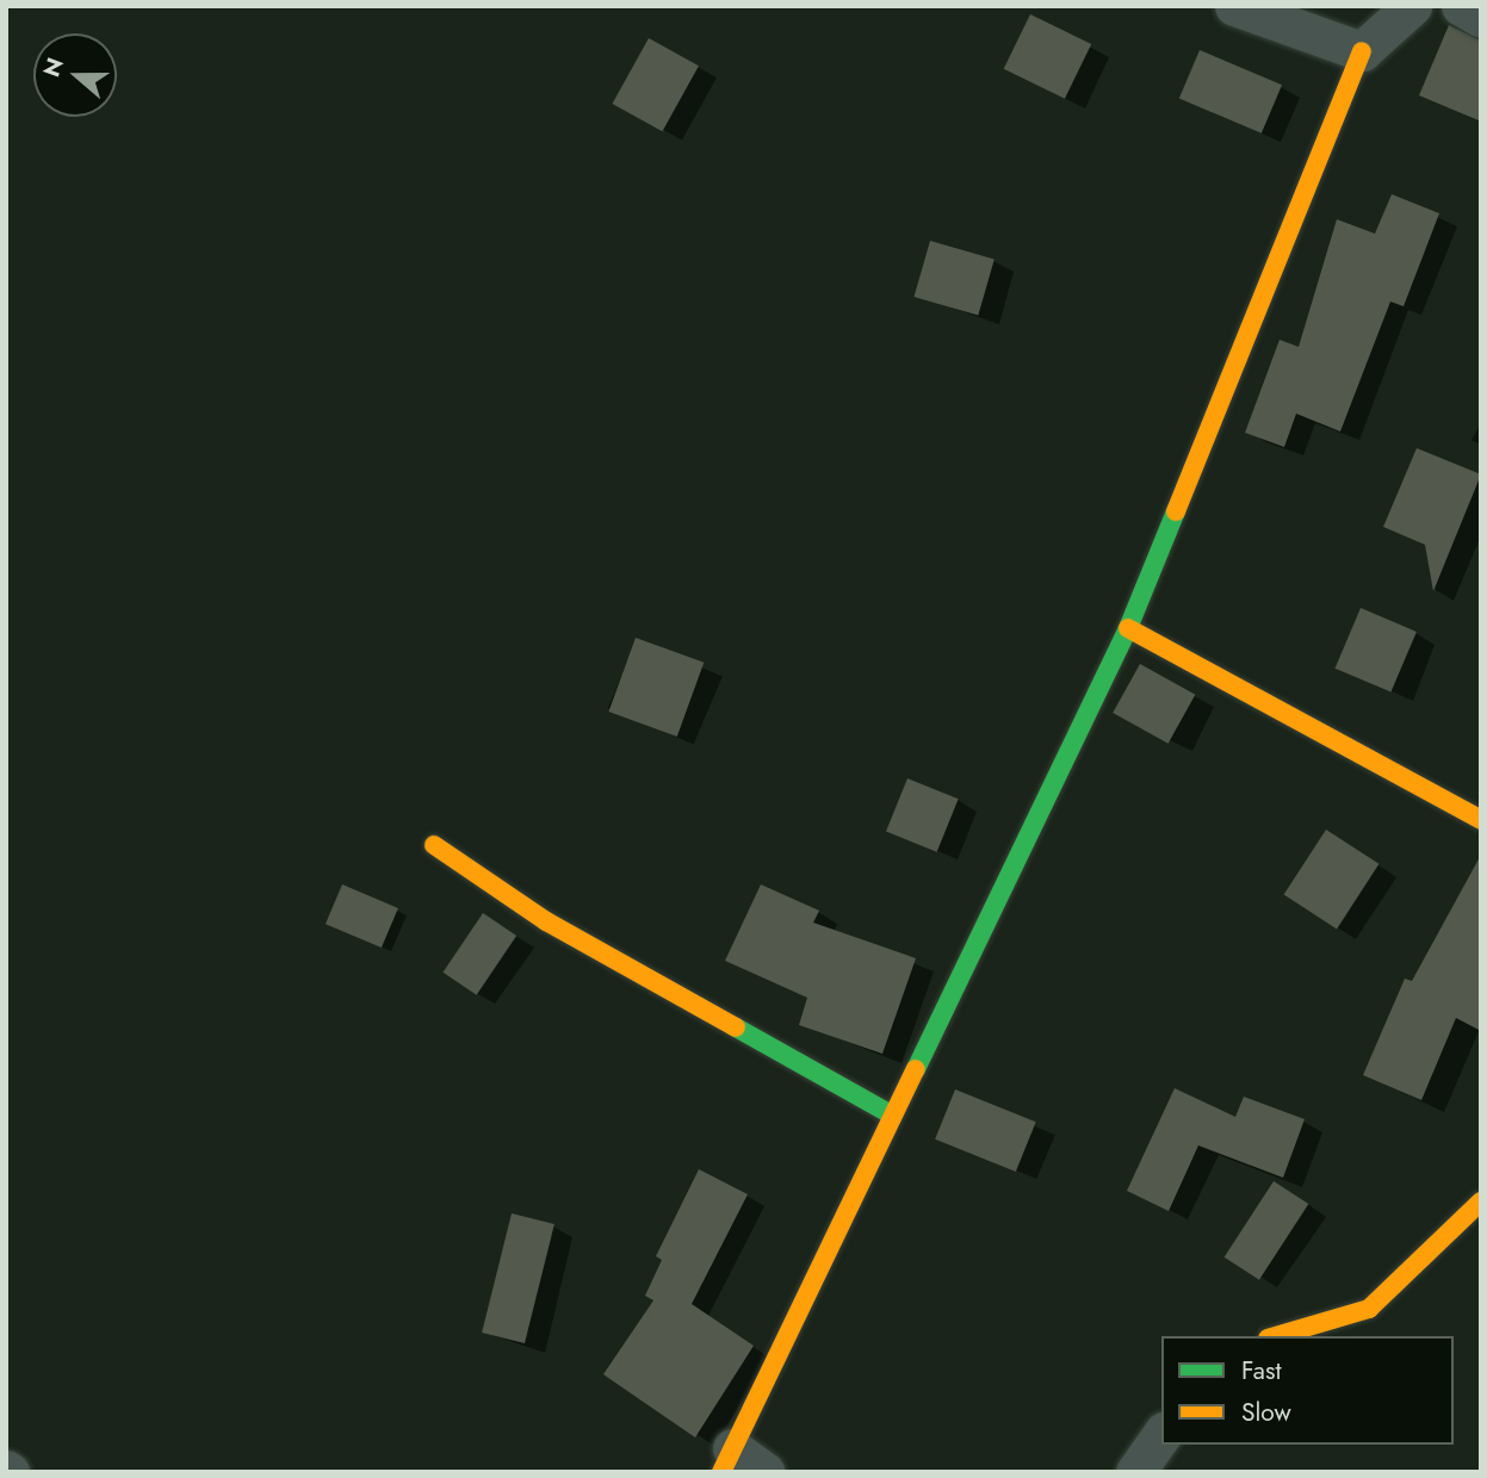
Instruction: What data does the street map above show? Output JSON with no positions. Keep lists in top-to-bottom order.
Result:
{
  "legend": ["Fast", "Slow"],
  "north": "left"
}
